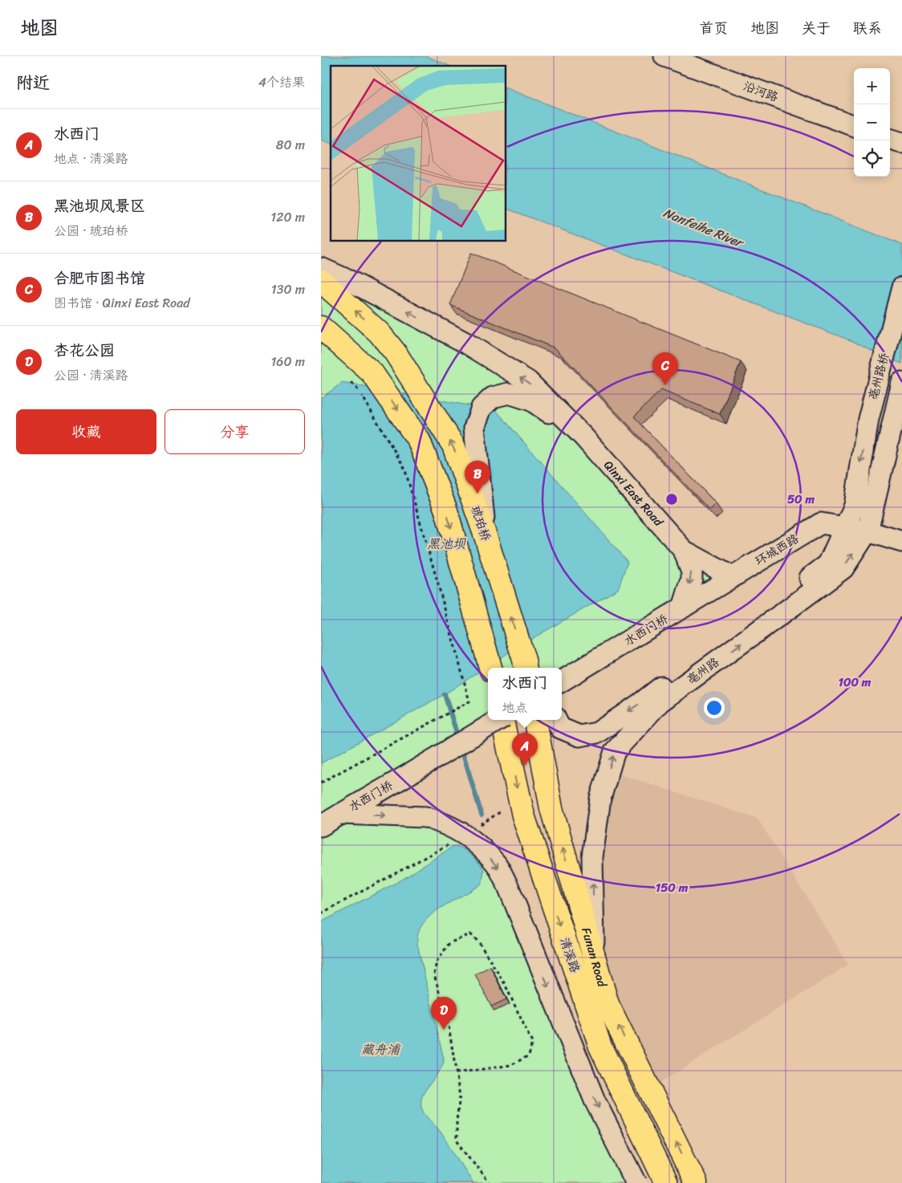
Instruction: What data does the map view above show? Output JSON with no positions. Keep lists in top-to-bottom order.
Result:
{
  "streets": {
    "main road": ["琥珀桥", "清溪路", "Funan Road"],
    "street": [
      "沿河路",
      "亳州路桥",
      "Qinxi East Road",
      "环城西路",
      "水西门桥",
      "亳州路"
    ]
  },
  "crossings": [
    ["亳州路桥", "环城西路"],
    ["亳州路桥", "亳州路"],
    ["环城西路", "水西门桥"],
    ["亳州路", "Funan Road"]
  ],
  "one_way": [
    "亳州路桥",
    "亳州路",
    "清溪路",
    "Funan Road"
  ],
  "water": ["Nanfeihe River", "黑池坝", "藏舟浦"],
  "page": {
    "header": "地图",
    "nav": [
      "首页",
      "地图",
      "关于",
      "联系"
    ],
    "heading": ["附近", "4个结果"],
    "map_buttons": ["+", "−"],
    "list": [
      {
        "mark": "A",
        "name": "水西门",
        "note": "地点 · 清溪路",
        "value": "80 m"
      },
      {
        "mark": "B",
        "name": "黑池坝风景区",
        "note": "公园 · 琥珀桥",
        "value": "120 m"
      },
      {
        "mark": "C",
        "name": "合肥市图书馆",
        "note": "图书馆 · Qinxi East Road",
        "value": "130 m"
      },
      {
        "mark": "D",
        "name": "杏花公园",
        "note": "公园 · 清溪路",
        "value": "160 m"
      }
    ],
    "pins": [
      "C",
      "B",
      "A",
      "D"
    ],
    "buttons": ["收藏", "分享"],
    "popup": ["水西门", "地点"]
  },
  "rings": ["50 m", "100 m", "150 m"]
}
